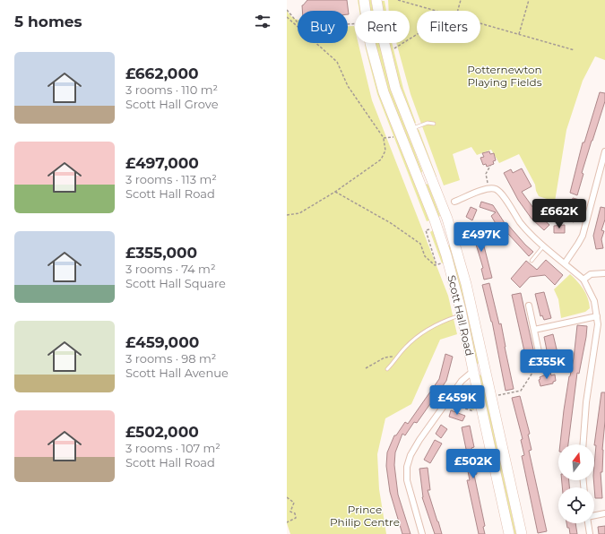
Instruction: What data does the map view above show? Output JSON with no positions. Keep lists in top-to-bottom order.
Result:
{
  "streets": {
    "highway": ["Scott Hall Road"]
  },
  "parks": ["Potternewton Playing Fields", "Prince Philip Centre"],
  "north": "top",
  "page": {
    "heading": "5 homes",
    "chip": ["Buy", "Rent", "Filters"],
    "list": [
      {
        "name": "£662,000",
        "note": "3 rooms · 110 m² · Scott Hall Grove"
      },
      {
        "name": "£497,000",
        "note": "3 rooms · 113 m² · Scott Hall Road"
      },
      {
        "name": "£355,000",
        "note": "3 rooms · 74 m² · Scott Hall Square"
      },
      {
        "name": "£459,000",
        "note": "3 rooms · 98 m² · Scott Hall Avenue"
      },
      {
        "name": "£502,000",
        "note": "3 rooms · 107 m² · Scott Hall Road"
      }
    ],
    "price": [
      "£662K",
      "£497K",
      "£355K",
      "£459K",
      "£502K"
    ]
  }
}
